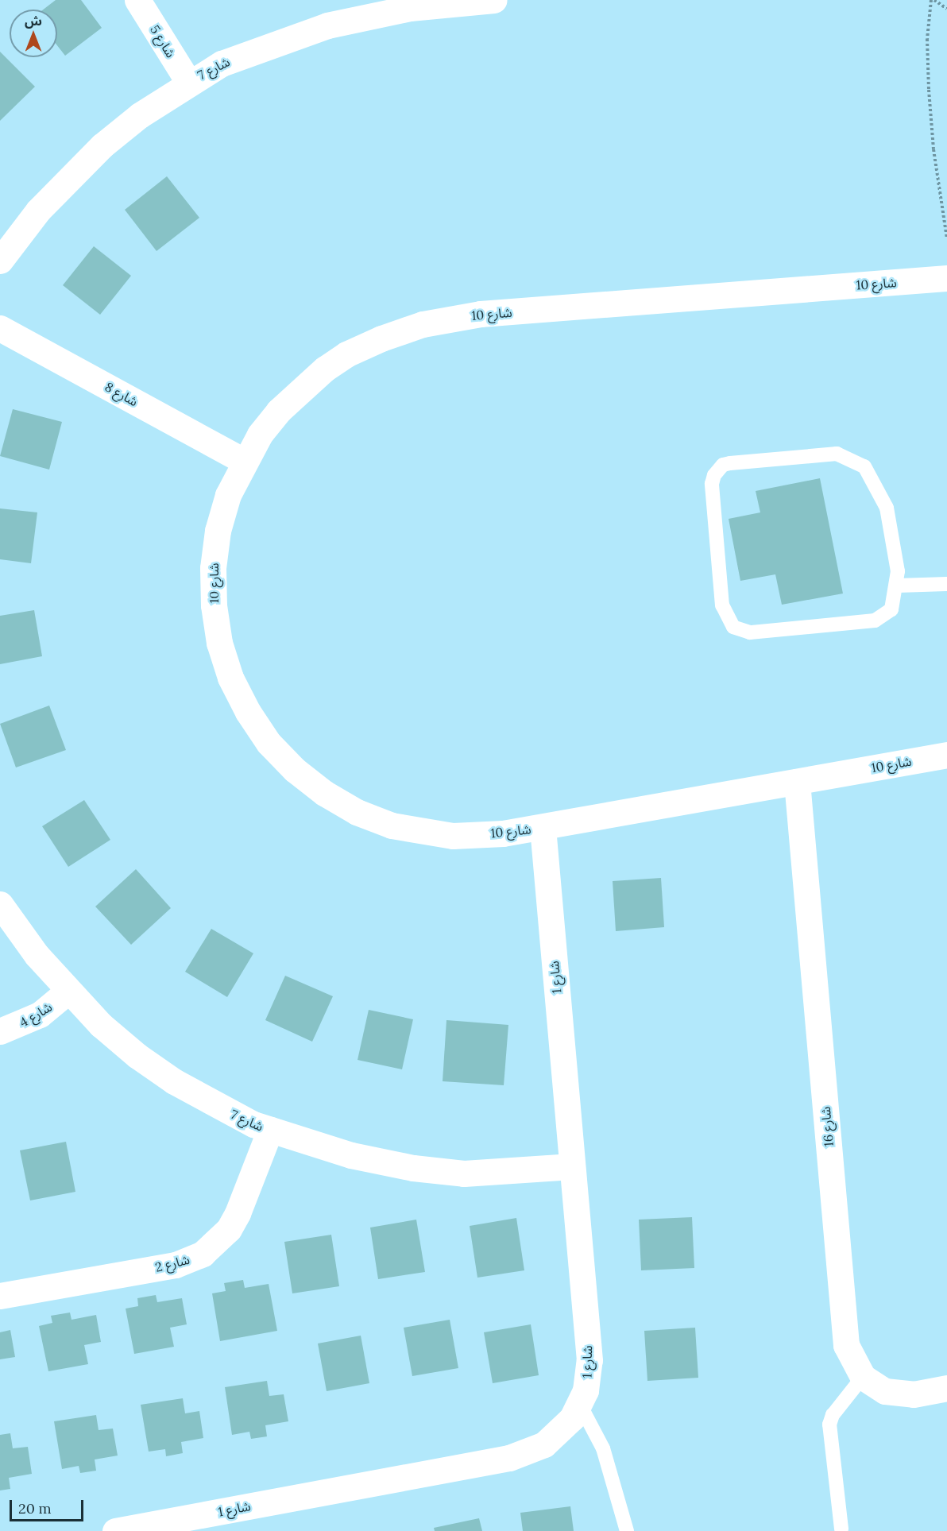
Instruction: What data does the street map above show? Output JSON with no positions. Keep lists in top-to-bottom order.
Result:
{
  "streets": {
    "street": [
      "شارع 5",
      "شارع 7",
      "شارع 10",
      "شارع 8",
      "شارع 1",
      "شارع 4",
      "شارع 16",
      "شارع 2"
    ]
  },
  "crossings": [
    ["شارع 5", "شارع 7"],
    ["شارع 7", "شارع 1"],
    ["شارع 7", "شارع 4"],
    ["شارع 7", "شارع 2"],
    ["شارع 10", "شارع 8"],
    ["شارع 10", "شارع 1"],
    ["شارع 10", "شارع 16"]
  ],
  "scale_bar": "20 m",
  "north": "top"
}
